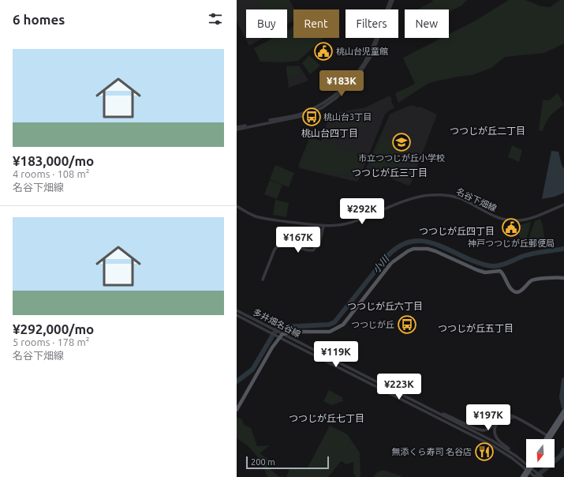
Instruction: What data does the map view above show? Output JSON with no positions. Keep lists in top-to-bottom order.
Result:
{
  "streets": {
    "street": ["名谷下畑線", "多井畑名谷線"]
  },
  "districts": [
    "つつじが丘二丁目",
    "桃山台四丁目",
    "つつじが丘三丁目",
    "つつじが丘四丁目",
    "つつじが丘六丁目",
    "つつじが丘五丁目",
    "つつじが丘七丁目"
  ],
  "water": ["小川"],
  "places": {
    "public building": ["桃山台児童館", "神戸つつじが丘郵便局"],
    "bus stop": ["桃山台3丁目", "つつじが丘"],
    "school or university": ["市立つつじが丘小学校"],
    "restaurant": ["無添くら寿司 名谷店"]
  },
  "scale_bar": "200 m",
  "north": "bottom",
  "page": {
    "heading": "6 homes",
    "chip": [
      "Buy",
      "Rent",
      "Filters",
      "New"
    ],
    "list": [
      {
        "name": "¥183,000/mo",
        "note": "4 rooms · 108 m² · 名谷下畑線"
      },
      {
        "name": "¥292,000/mo",
        "note": "5 rooms · 178 m² · 名谷下畑線"
      }
    ],
    "price": [
      "¥183K",
      "¥292K",
      "¥167K",
      "¥119K",
      "¥223K",
      "¥197K"
    ],
    "scale": "200 m"
  }
}
